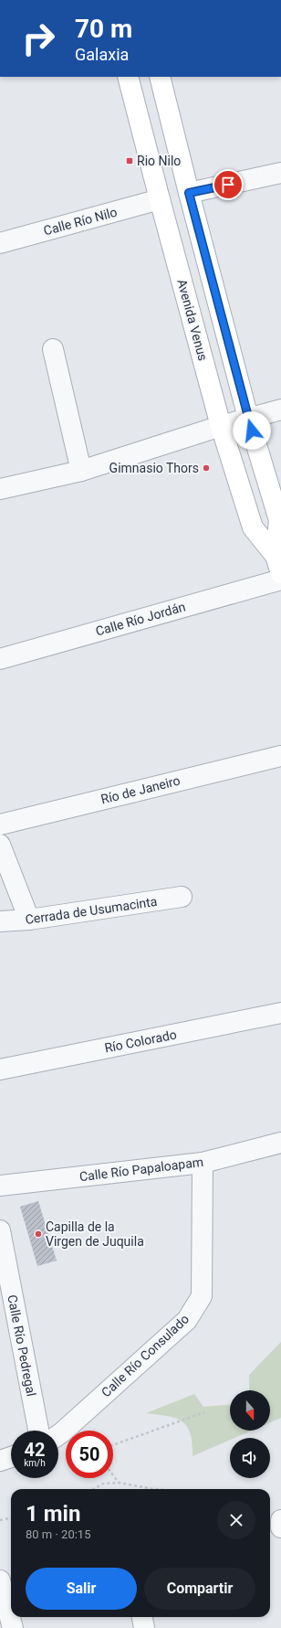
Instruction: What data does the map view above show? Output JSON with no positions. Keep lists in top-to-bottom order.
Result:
{
  "streets": {
    "main road": ["Avenida Venus"],
    "street": [
      "Calle Río Nilo",
      "Calle Río Jordán",
      "Río de Janeiro",
      "Cerrada de Usumacinta",
      "Río Colorado",
      "Calle Río Papaloapam",
      "Calle Río Pedregal",
      "Calle Río Consulado"
    ]
  },
  "crossings": [
    ["Calle Río Nilo", "Avenida Venus"],
    ["Calle Río Papaloapam", "Calle Río Consulado"]
  ],
  "places": {
    "transit": ["Rio Nilo"],
    "other": ["Gimnasio Thors", "Capilla de la Virgen de Juquila"]
  },
  "north": "bottom",
  "page": {
    "turn": ["70 m", "Galaxia"],
    "speed": "42 km/h",
    "limit": "50",
    "heading": ["1 min", "80 m · 20:15"],
    "buttons": ["Salir", "Compartir"]
  }
}
